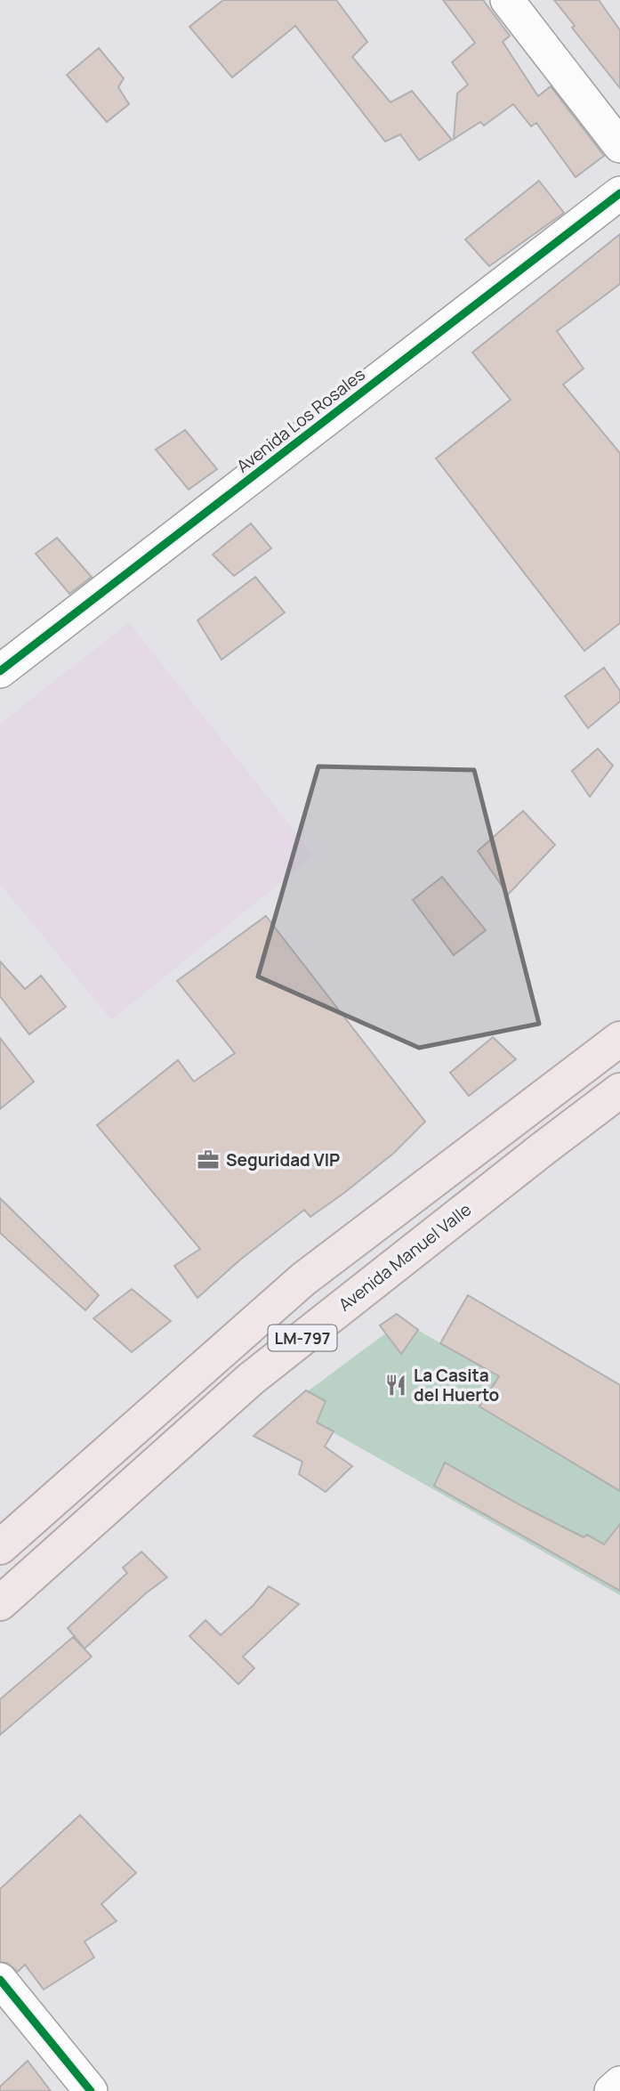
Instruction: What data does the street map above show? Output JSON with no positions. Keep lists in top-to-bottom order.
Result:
{
  "streets": {
    "main road": ["Avenida Manuel Valle", "LM-797"],
    "street": ["Avenida Los Rosales"]
  },
  "places": {
    "office": ["Seguridad VIP"],
    "restaurant": ["La Casita del Huerto"]
  }
}
